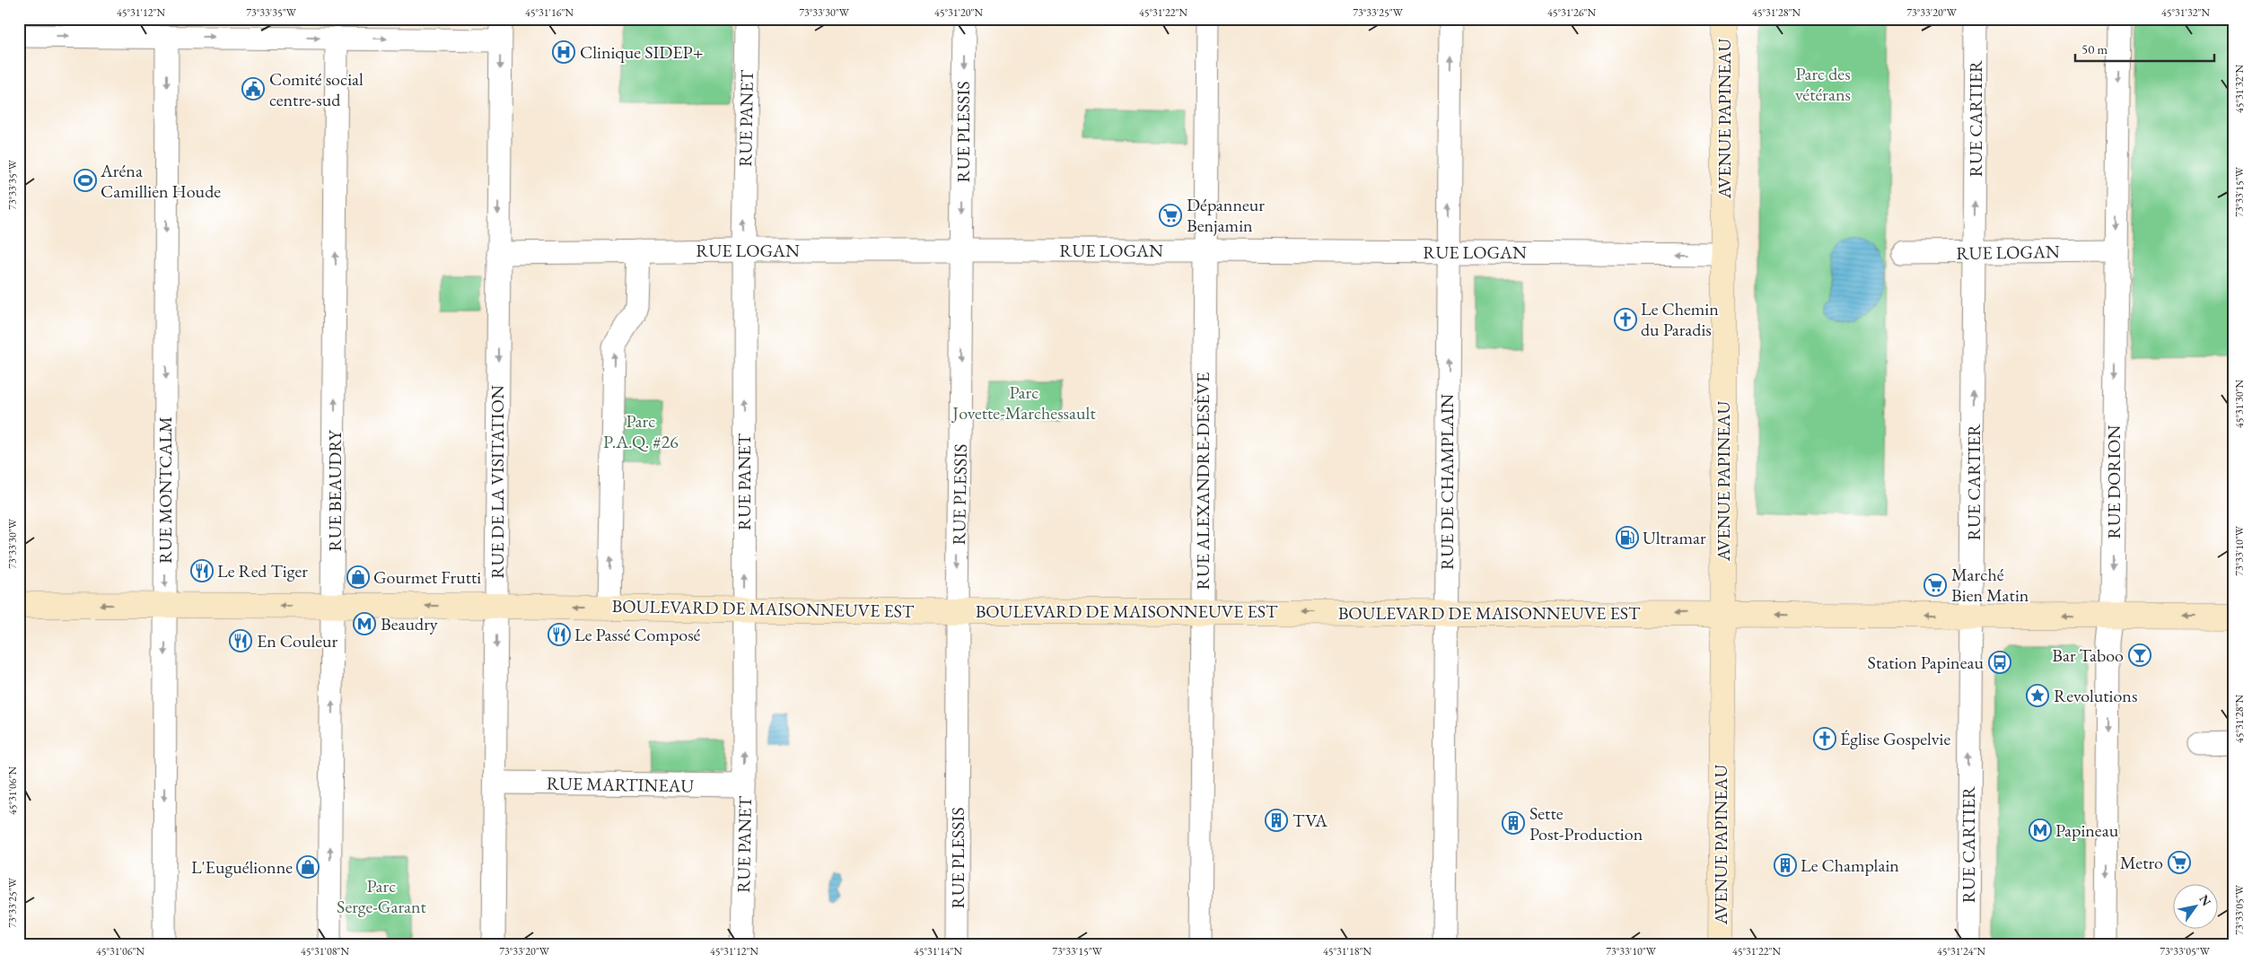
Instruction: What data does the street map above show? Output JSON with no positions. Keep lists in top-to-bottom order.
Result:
{
  "streets": {
    "street": [
      "RUE PANET",
      "AVENUE PAPINEAU",
      "RUE CARTIER",
      "RUE PLESSIS",
      "RUE LOGAN",
      "RUE ALEXANDRE-DESÈVE",
      "RUE DE LA VISITATION",
      "RUE DE CHAMPLAIN",
      "RUE DORION",
      "RUE MONTCALM",
      "RUE BEAUDRY",
      "BOULEVARD DE MAISONNEUVE EST",
      "RUE MARTINEAU"
    ]
  },
  "crossings": [
    ["RUE PANET", "RUE LOGAN"],
    ["RUE PANET", "BOULEVARD DE MAISONNEUVE EST"],
    ["RUE PANET", "RUE MARTINEAU"],
    ["AVENUE PAPINEAU", "RUE LOGAN"],
    ["AVENUE PAPINEAU", "BOULEVARD DE MAISONNEUVE EST"],
    ["RUE CARTIER", "RUE LOGAN"],
    ["RUE CARTIER", "BOULEVARD DE MAISONNEUVE EST"],
    ["RUE PLESSIS", "RUE LOGAN"],
    ["RUE PLESSIS", "BOULEVARD DE MAISONNEUVE EST"],
    ["RUE LOGAN", "RUE ALEXANDRE-DESÈVE"],
    ["RUE LOGAN", "RUE DE LA VISITATION"],
    ["RUE LOGAN", "RUE DE CHAMPLAIN"],
    ["RUE LOGAN", "RUE DORION"],
    ["RUE ALEXANDRE-DESÈVE", "BOULEVARD DE MAISONNEUVE EST"],
    ["RUE DE LA VISITATION", "BOULEVARD DE MAISONNEUVE EST"],
    ["RUE DE LA VISITATION", "RUE MARTINEAU"],
    ["RUE DE CHAMPLAIN", "BOULEVARD DE MAISONNEUVE EST"],
    ["RUE DORION", "BOULEVARD DE MAISONNEUVE EST"],
    ["RUE MONTCALM", "BOULEVARD DE MAISONNEUVE EST"],
    ["RUE BEAUDRY", "BOULEVARD DE MAISONNEUVE EST"]
  ],
  "one_way": [
    "RUE CARTIER",
    "RUE PLESSIS",
    "RUE DE CHAMPLAIN",
    "RUE DORION",
    "RUE MONTCALM",
    "RUE BEAUDRY",
    "BOULEVARD DE MAISONNEUVE EST"
  ],
  "parks": [
    "Parc des vétérans",
    "Parc Jovette-Marchessault",
    "Parc P.A.Q. #26",
    "Parc Serge-Garant"
  ],
  "places": {
    "hospital": ["Clinique SIDEP+"],
    "public building": ["Comité social centre-sud"],
    "sports": ["Aréna Camillien Houde"],
    "supermarket": ["Dépanneur Benjamin", "Marché Bien Matin", "Metro"],
    "church": ["Le Chemin du Paradis", "Église Gospelvie"],
    "fuel station": ["Ultramar"],
    "restaurant": ["Le Red Tiger", "Le Passé Composé", "En Couleur"],
    "shop": ["Gourmet Frutti", "L'Euguélionne"],
    "metro station": ["Beaudry", "Papineau"],
    "bar": ["Bar Taboo"],
    "bus stop": ["Station Papineau"],
    "place": ["Revolutions"],
    "building": ["TVA", "Sette Post-Production", "Le Champlain"]
  },
  "scale_bar": "50 m",
  "north": "top right",
  "coordinates": [
    "45°31'12\"N",
    "73°33'35\"W",
    "45°31'16\"N",
    "73°33'30\"W",
    "45°31'20\"N",
    "45°31'22\"N",
    "73°33'25\"W",
    "45°31'26\"N",
    "45°31'28\"N",
    "73°33'20\"W",
    "45°31'32\"N",
    "73°33'15\"W",
    "45°31'30\"N",
    "73°33'10\"W",
    "45°31'06\"N",
    "73°33'05\"W",
    "45°31'08\"N",
    "45°31'14\"N",
    "45°31'18\"N",
    "45°31'24\"N"
  ]
}
